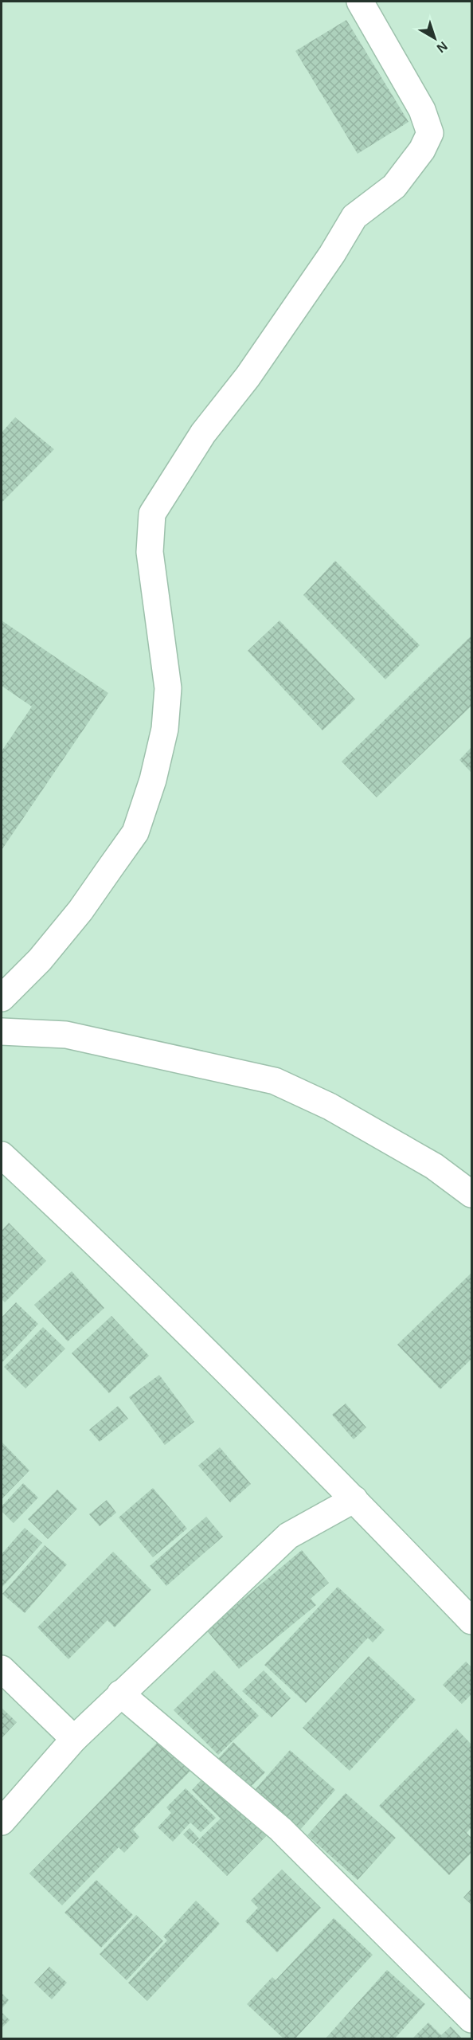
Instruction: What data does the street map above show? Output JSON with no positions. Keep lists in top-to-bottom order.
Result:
{
  "north": "bottom right"
}
